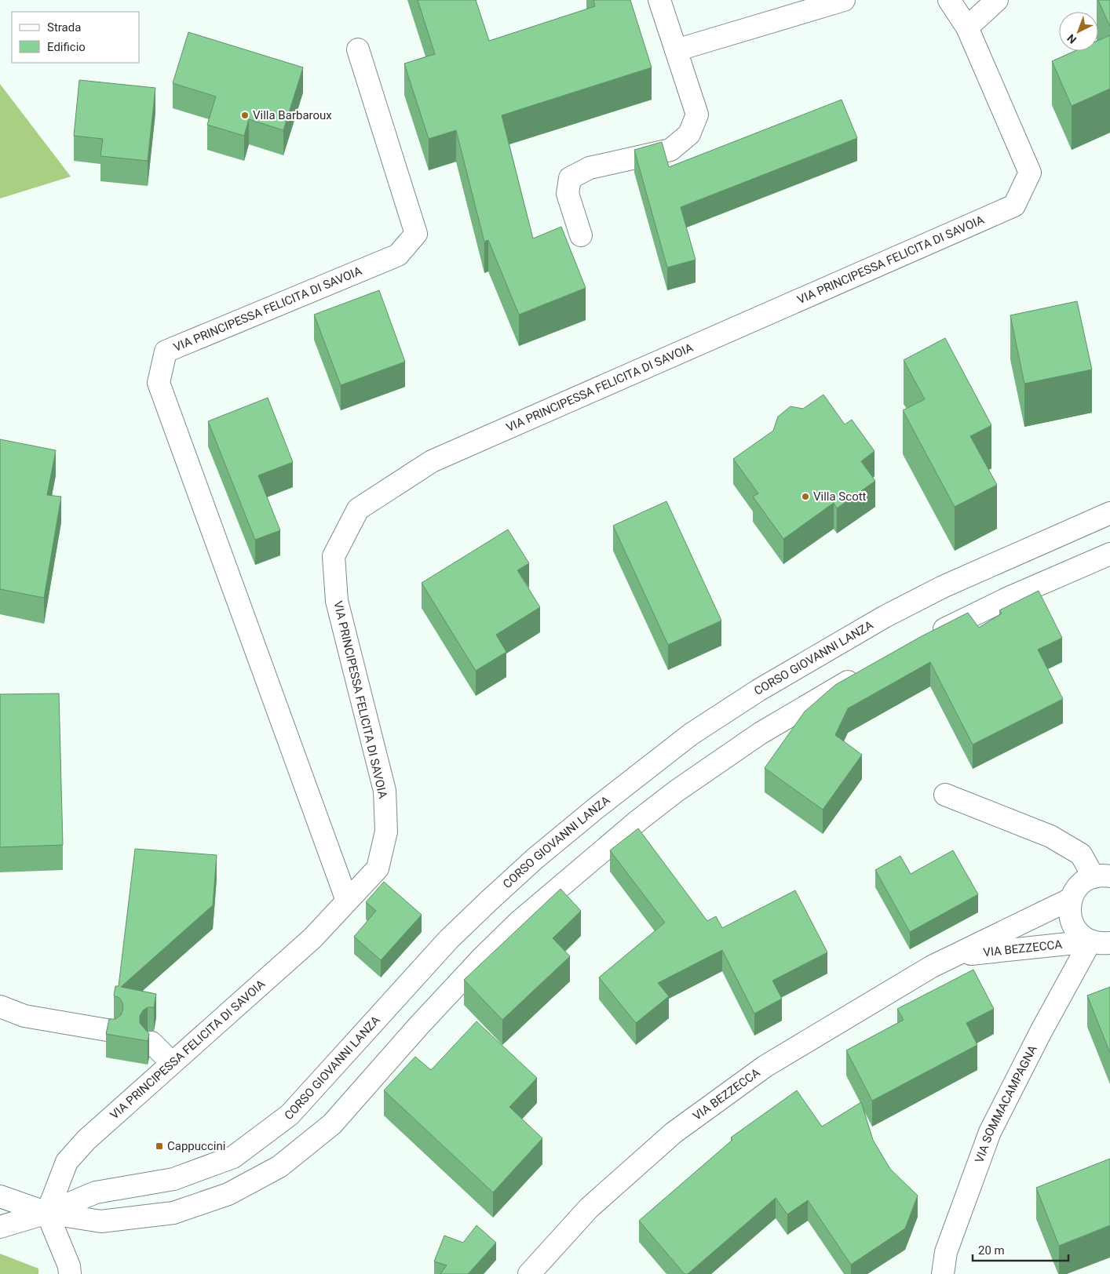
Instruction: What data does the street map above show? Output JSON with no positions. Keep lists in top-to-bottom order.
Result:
{
  "streets": {
    "street": [
      "VIA PRINCIPESSA FELICITA DI SAVOIA",
      "CORSO GIOVANNI LANZA",
      "VIA BEZZECCA",
      "VIA SOMMACAMPAGNA"
    ]
  },
  "crossings": [
    ["VIA PRINCIPESSA FELICITA DI SAVOIA", "CORSO GIOVANNI LANZA"],
    ["VIA BEZZECCA", "VIA SOMMACAMPAGNA"]
  ],
  "places": {
    "other": ["Villa Barbaroux", "Villa Scott"],
    "transit": ["Cappuccini"]
  },
  "legend": ["Strada", "Edificio"],
  "scale_bar": "20 m",
  "north": "bottom left"
}
